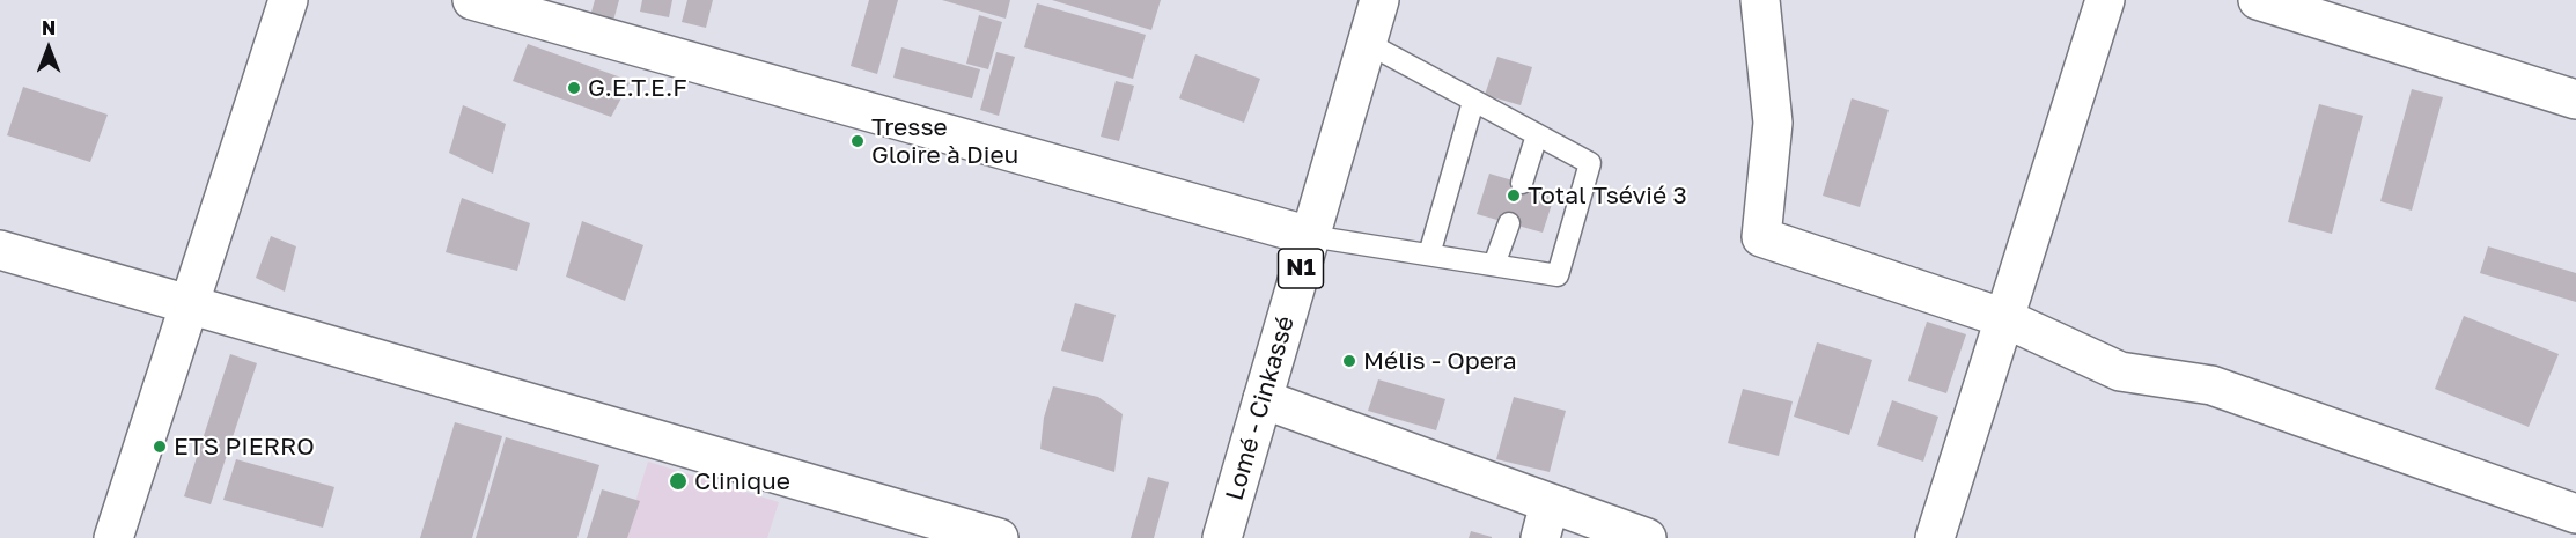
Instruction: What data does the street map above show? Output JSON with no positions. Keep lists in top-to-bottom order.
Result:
{
  "streets": {
    "main road": ["N1", "Lomé - Cinkassé"]
  },
  "places": [
    "G.E.T.E.F",
    "Tresse Gloire à Dieu",
    "Total Tsévié 3",
    "Mélis - Opera",
    "ETS PIERRO",
    "Clinique"
  ],
  "north": "top"
}
